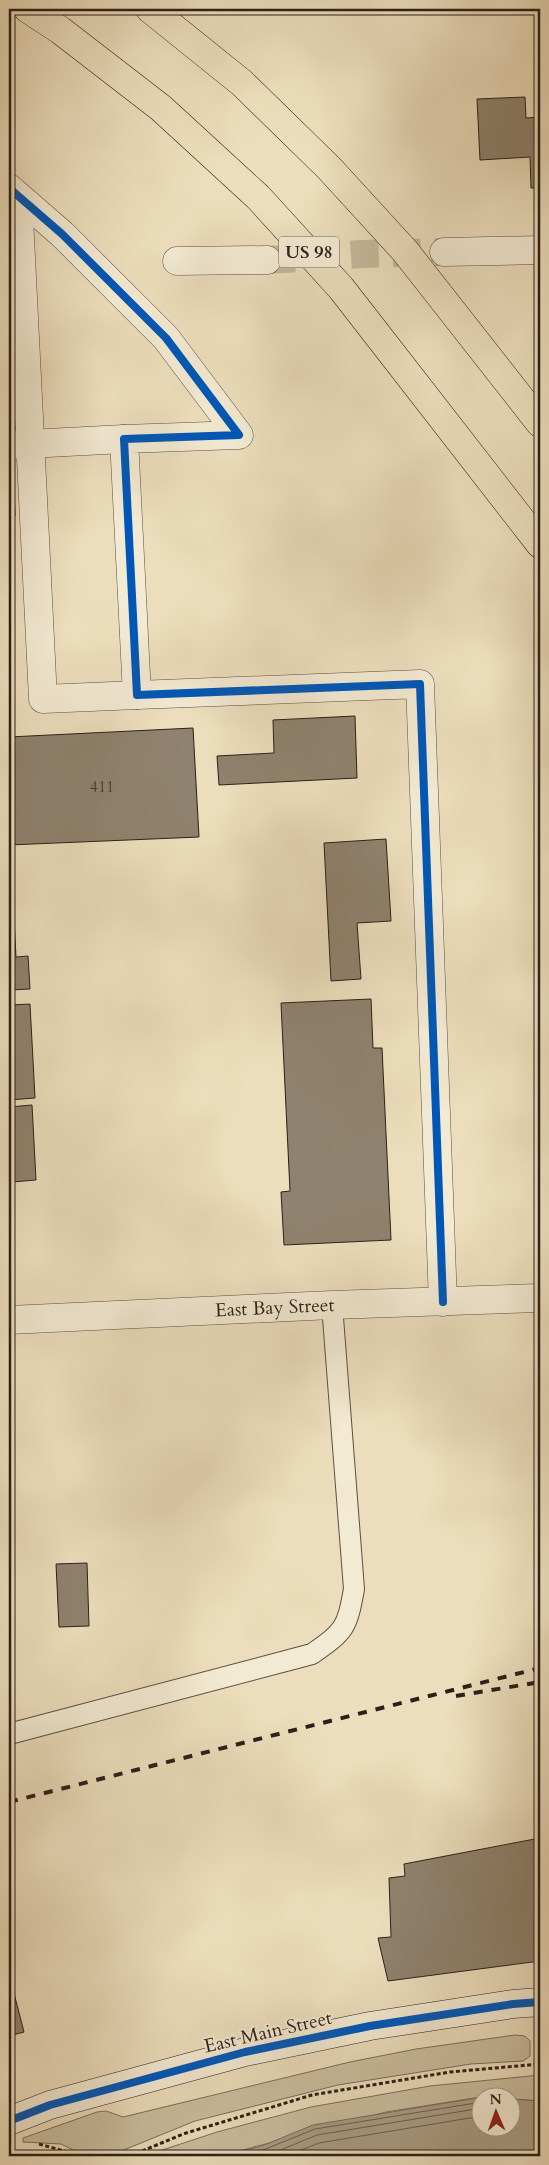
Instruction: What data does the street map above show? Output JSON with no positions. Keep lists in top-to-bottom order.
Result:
{
  "streets": {
    "main road": ["US 98"],
    "street": ["East Bay Street", "East Main Street"]
  },
  "house_numbers": ["411"],
  "north": "top"
}
